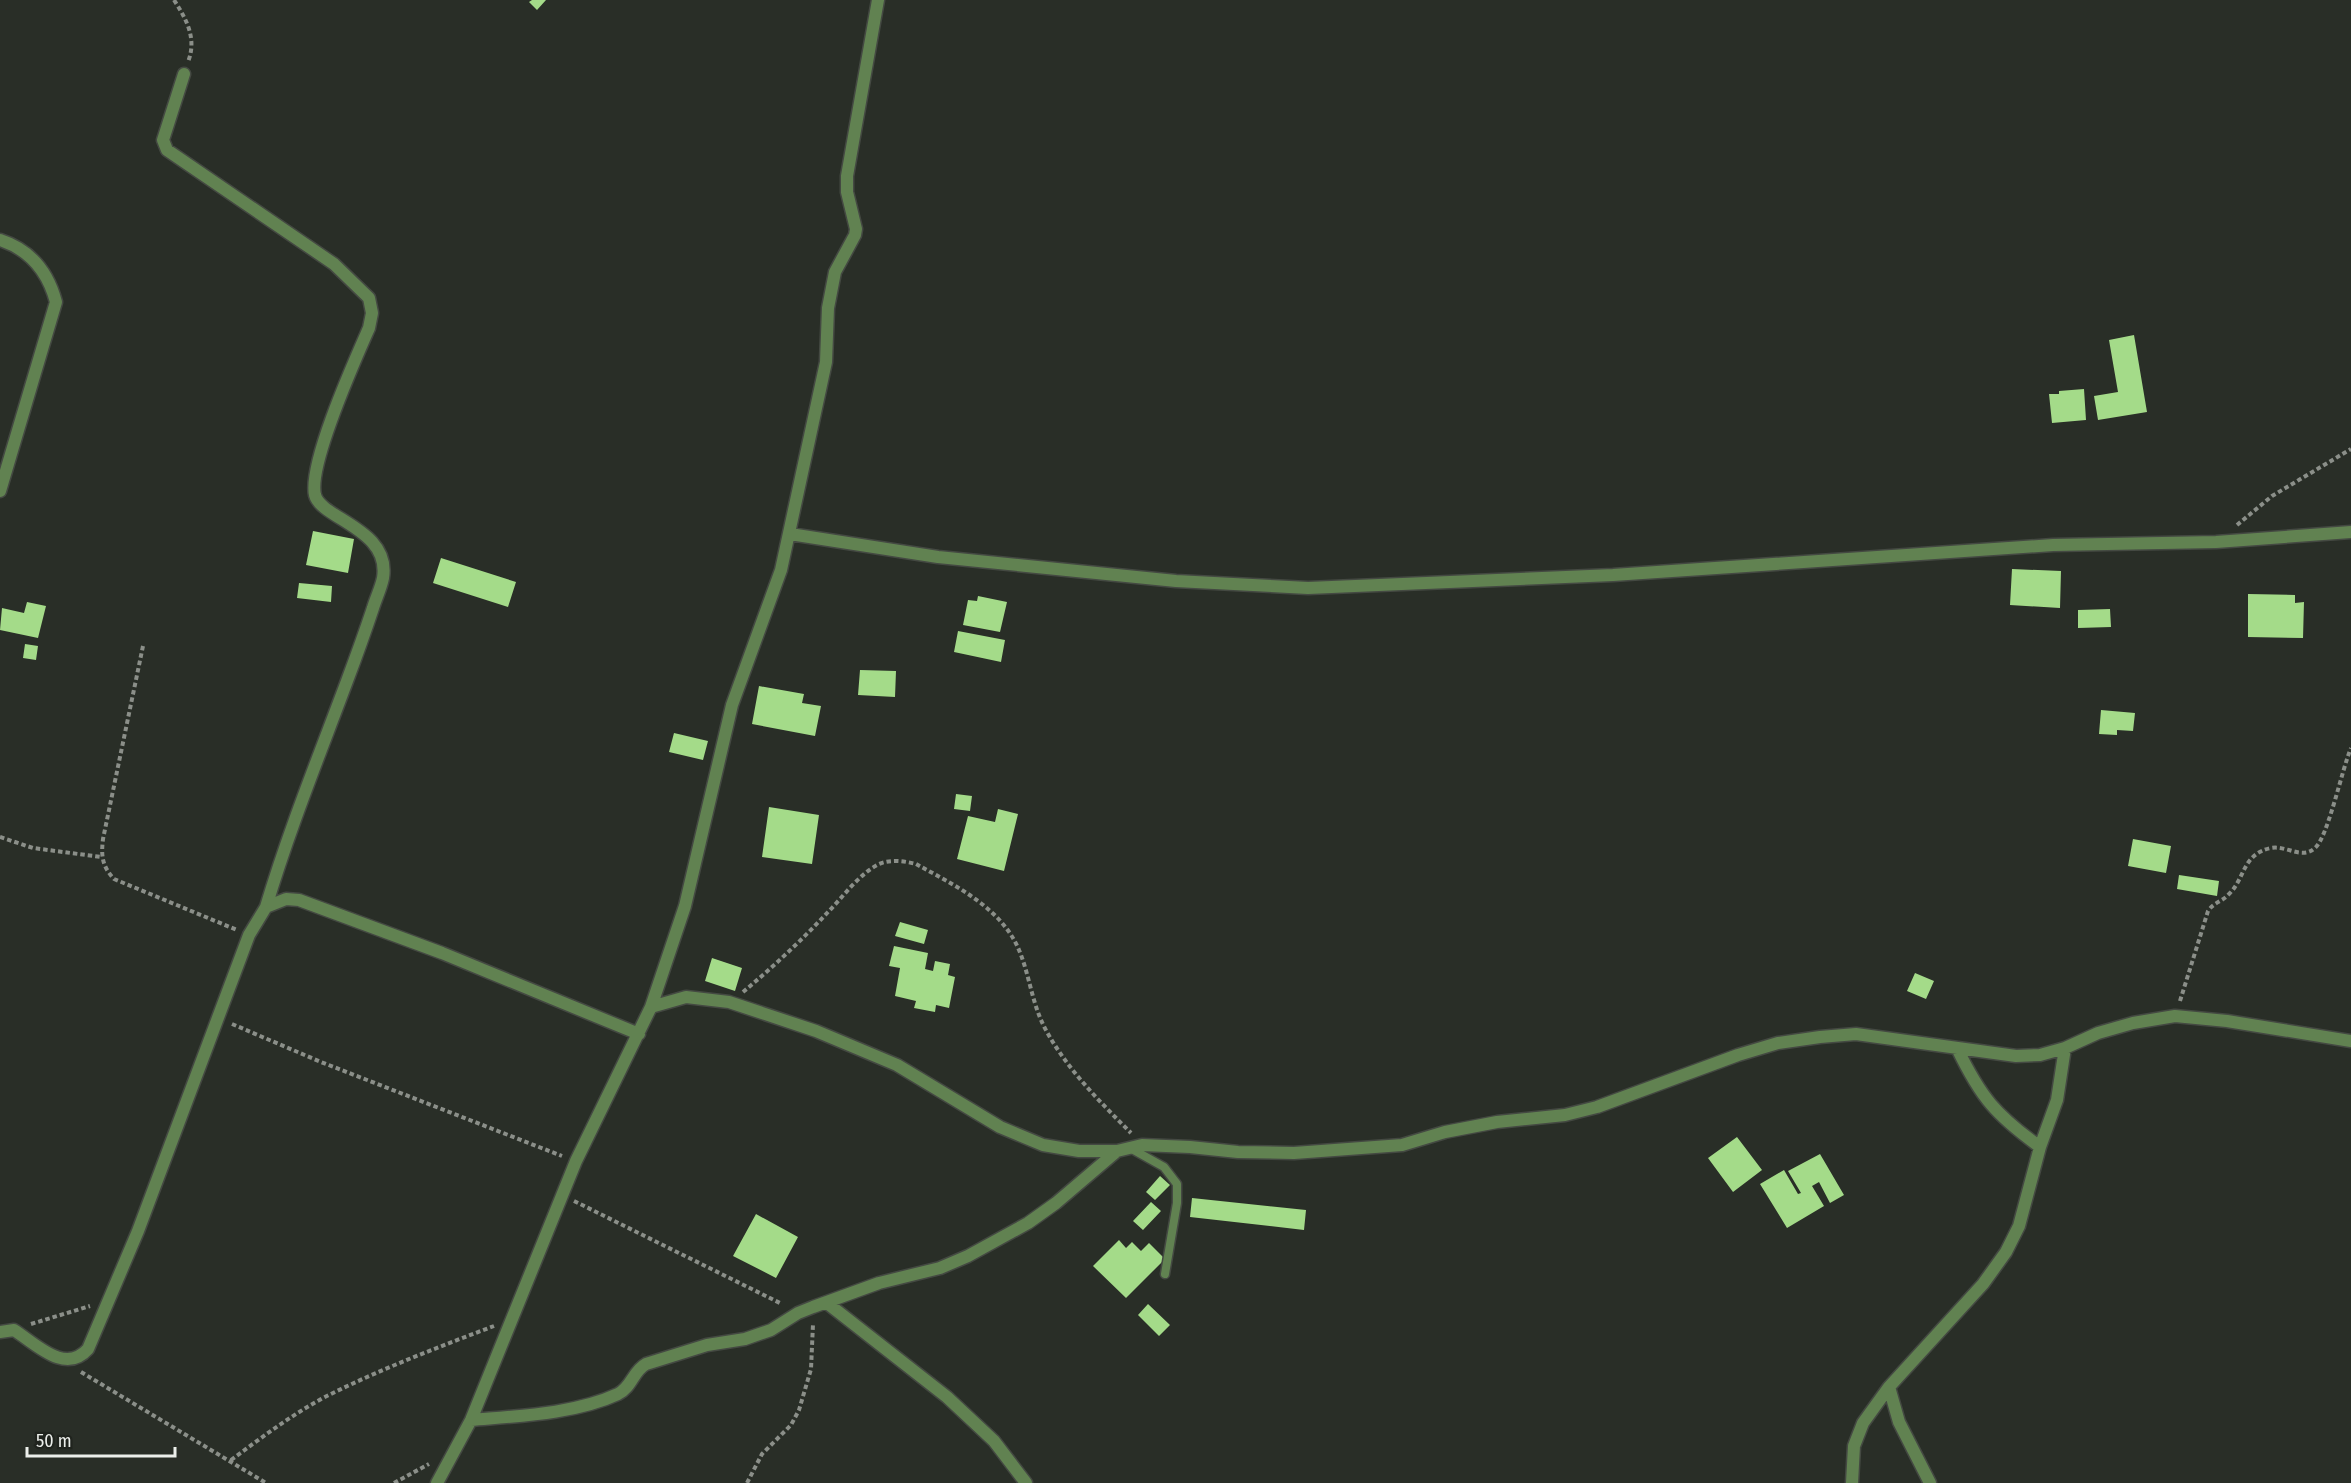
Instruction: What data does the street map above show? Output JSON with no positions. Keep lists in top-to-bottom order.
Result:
{
  "scale_bar": "50 m"
}
